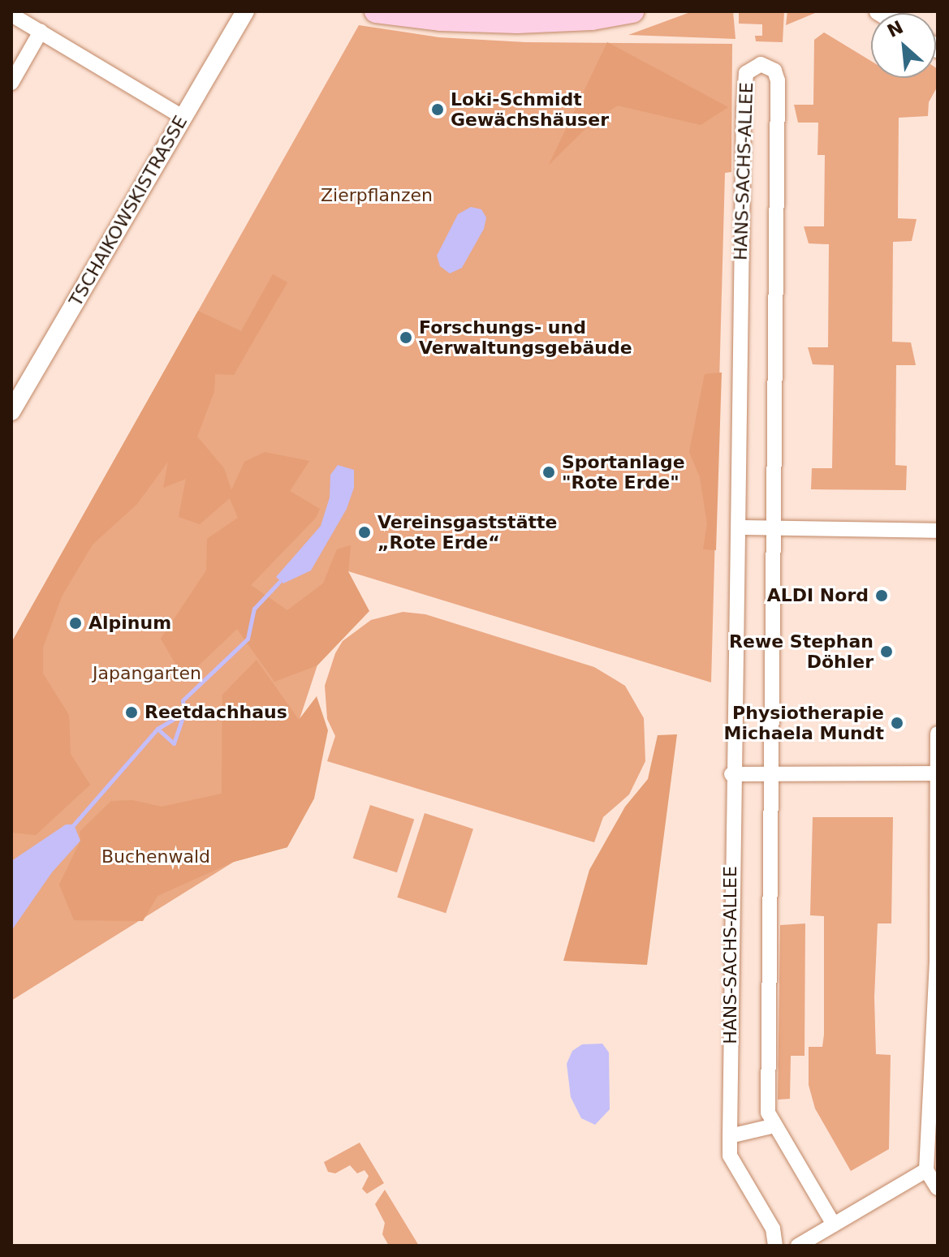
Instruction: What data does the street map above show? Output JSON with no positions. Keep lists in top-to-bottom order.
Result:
{
  "streets": {
    "street": ["HANS-SACHS-ALLEE", "TSCHAIKOWSKISTRASSE"]
  },
  "parks": ["Zierpflanzen", "Japangarten", "Buchenwald"],
  "places": [
    "Loki-Schmidt Gewächshäuser",
    "Forschungs- und Verwaltungsgebäude",
    "Sportanlage \"Rote Erde\"",
    "Vereinsgaststätte „Rote Erde“",
    "ALDI Nord",
    "Alpinum",
    "Rewe Stephan Döhler",
    "Reetdachhaus",
    "Physiotherapie Michaela Mundt"
  ],
  "north": "top left"
}
